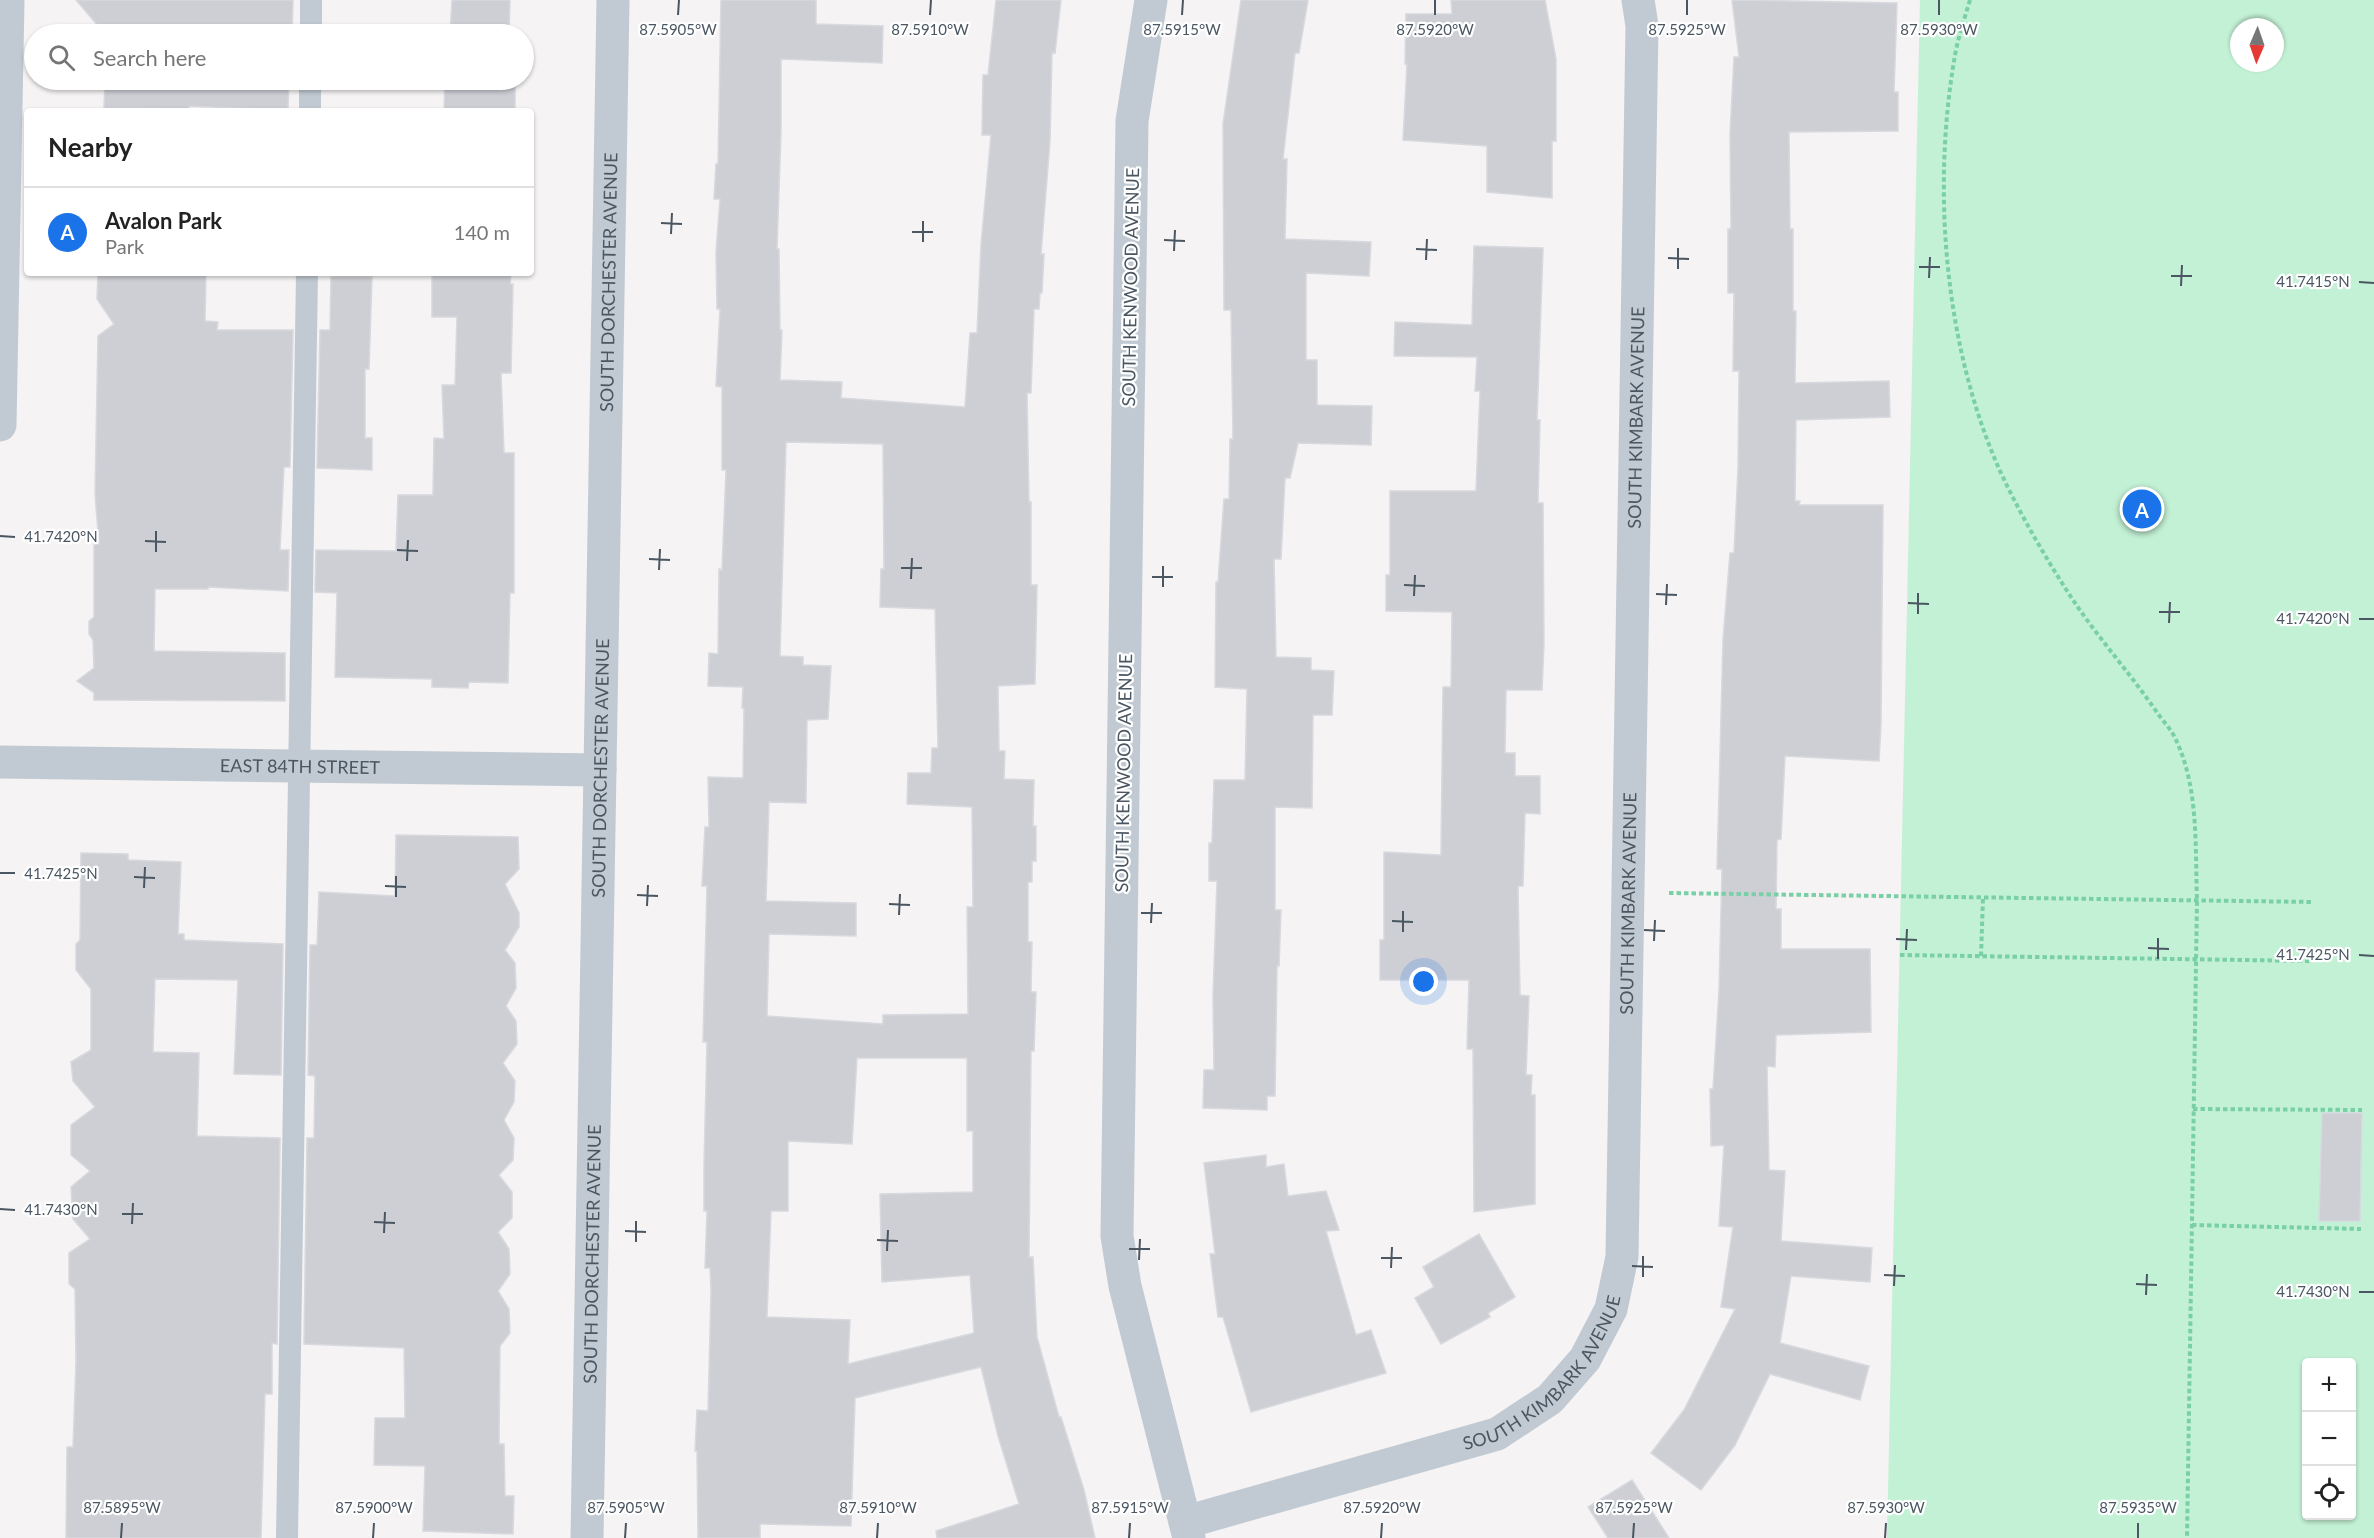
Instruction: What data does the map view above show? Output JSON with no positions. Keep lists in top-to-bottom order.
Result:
{
  "streets": {
    "street": [
      "SOUTH DORCHESTER AVENUE",
      "SOUTH KENWOOD AVENUE",
      "SOUTH KIMBARK AVENUE",
      "EAST 84TH STREET"
    ]
  },
  "crossings": [
    ["SOUTH DORCHESTER AVENUE", "EAST 84TH STREET"],
    ["SOUTH KENWOOD AVENUE", "SOUTH KIMBARK AVENUE"]
  ],
  "north": "bottom",
  "page": {
    "search": "Search here",
    "heading": "Nearby",
    "list": [
      {
        "mark": "A",
        "name": "Avalon Park",
        "note": "Park",
        "value": "140 m"
      }
    ],
    "pins": "A",
    "map_buttons": ["+", "−"]
  },
  "coordinates": [
    "87.5905°W",
    "87.5910°W",
    "87.5915°W",
    "87.5920°W",
    "87.5925°W",
    "87.5930°W",
    "41.7415°N",
    "41.7420°N",
    "41.7425°N",
    "41.7430°N",
    "87.5895°W",
    "87.5900°W",
    "87.5935°W"
  ]
}
